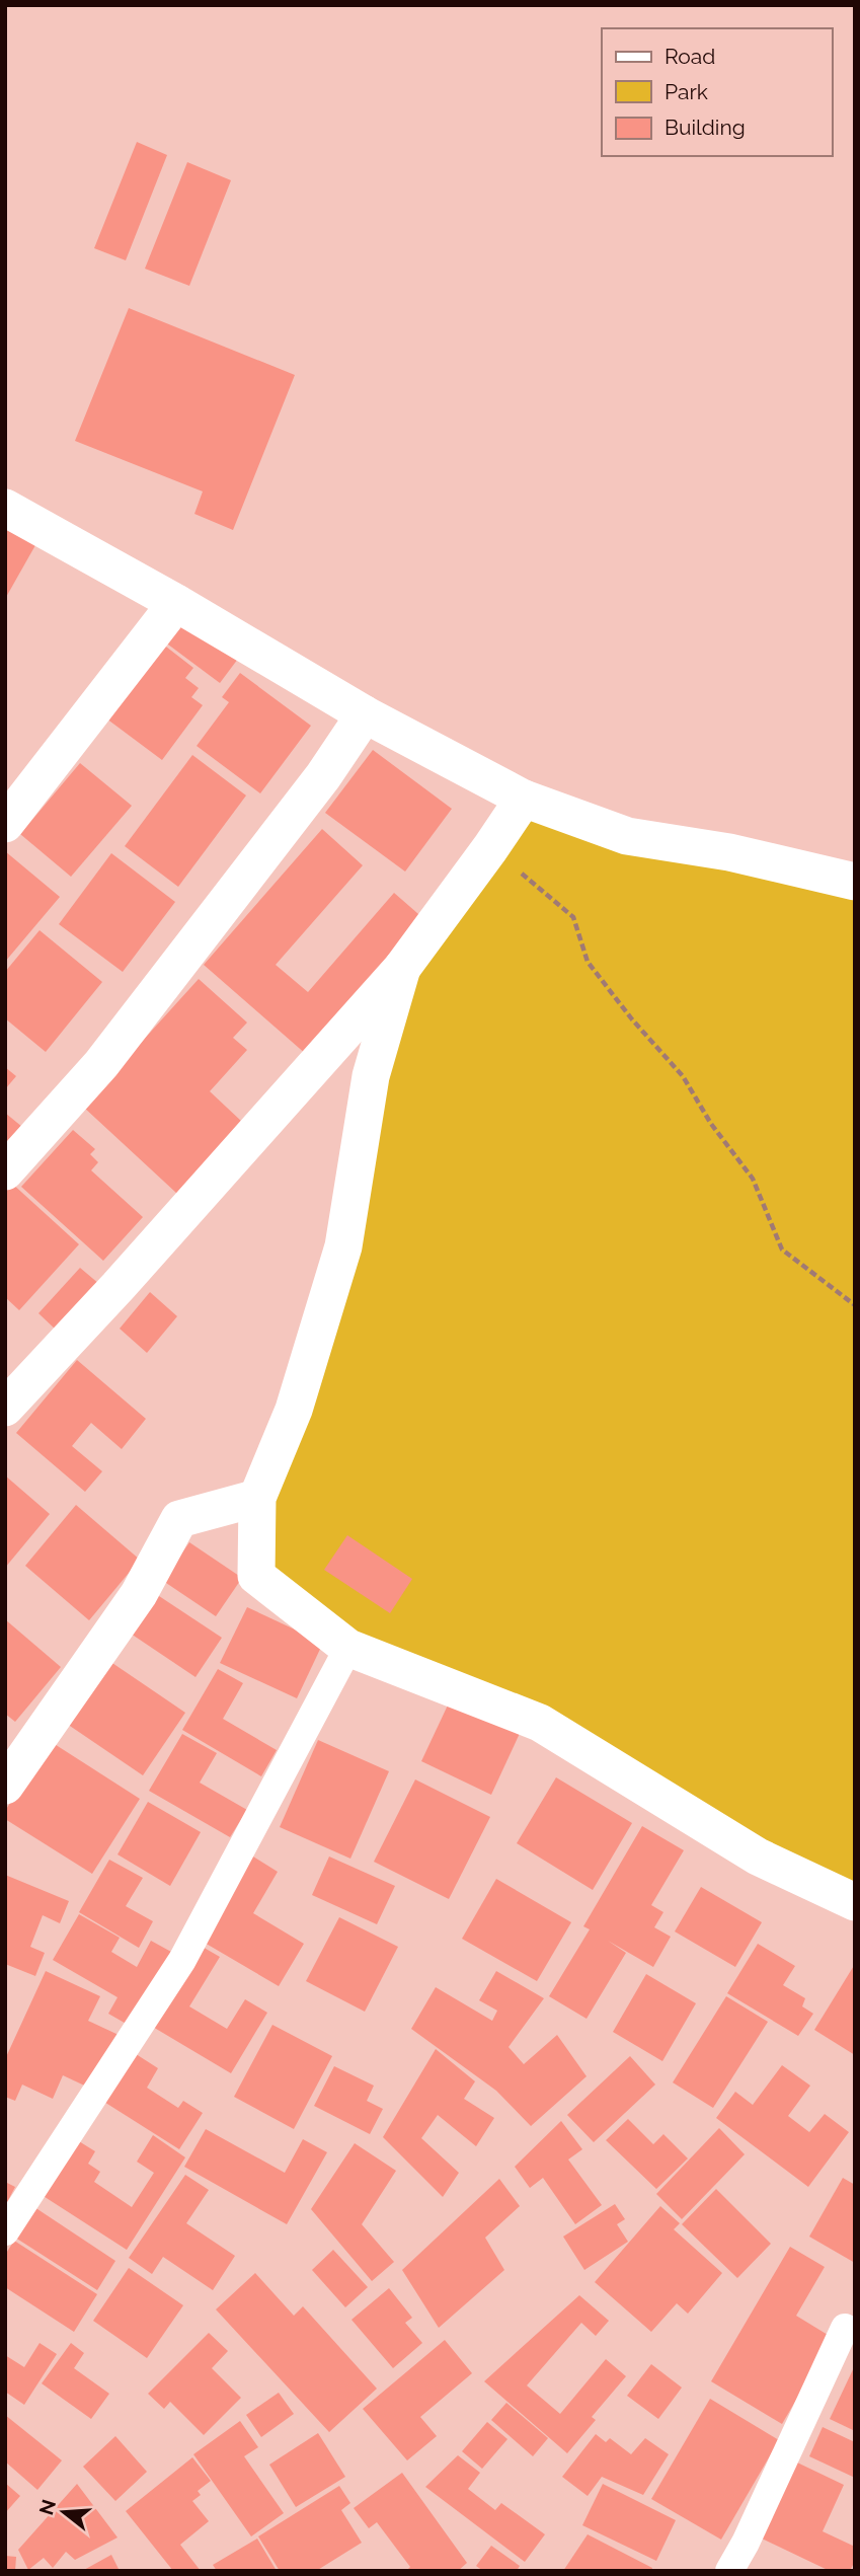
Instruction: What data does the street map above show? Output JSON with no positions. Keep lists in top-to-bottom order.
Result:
{
  "legend": ["Road", "Park", "Building"],
  "north": "left"
}
